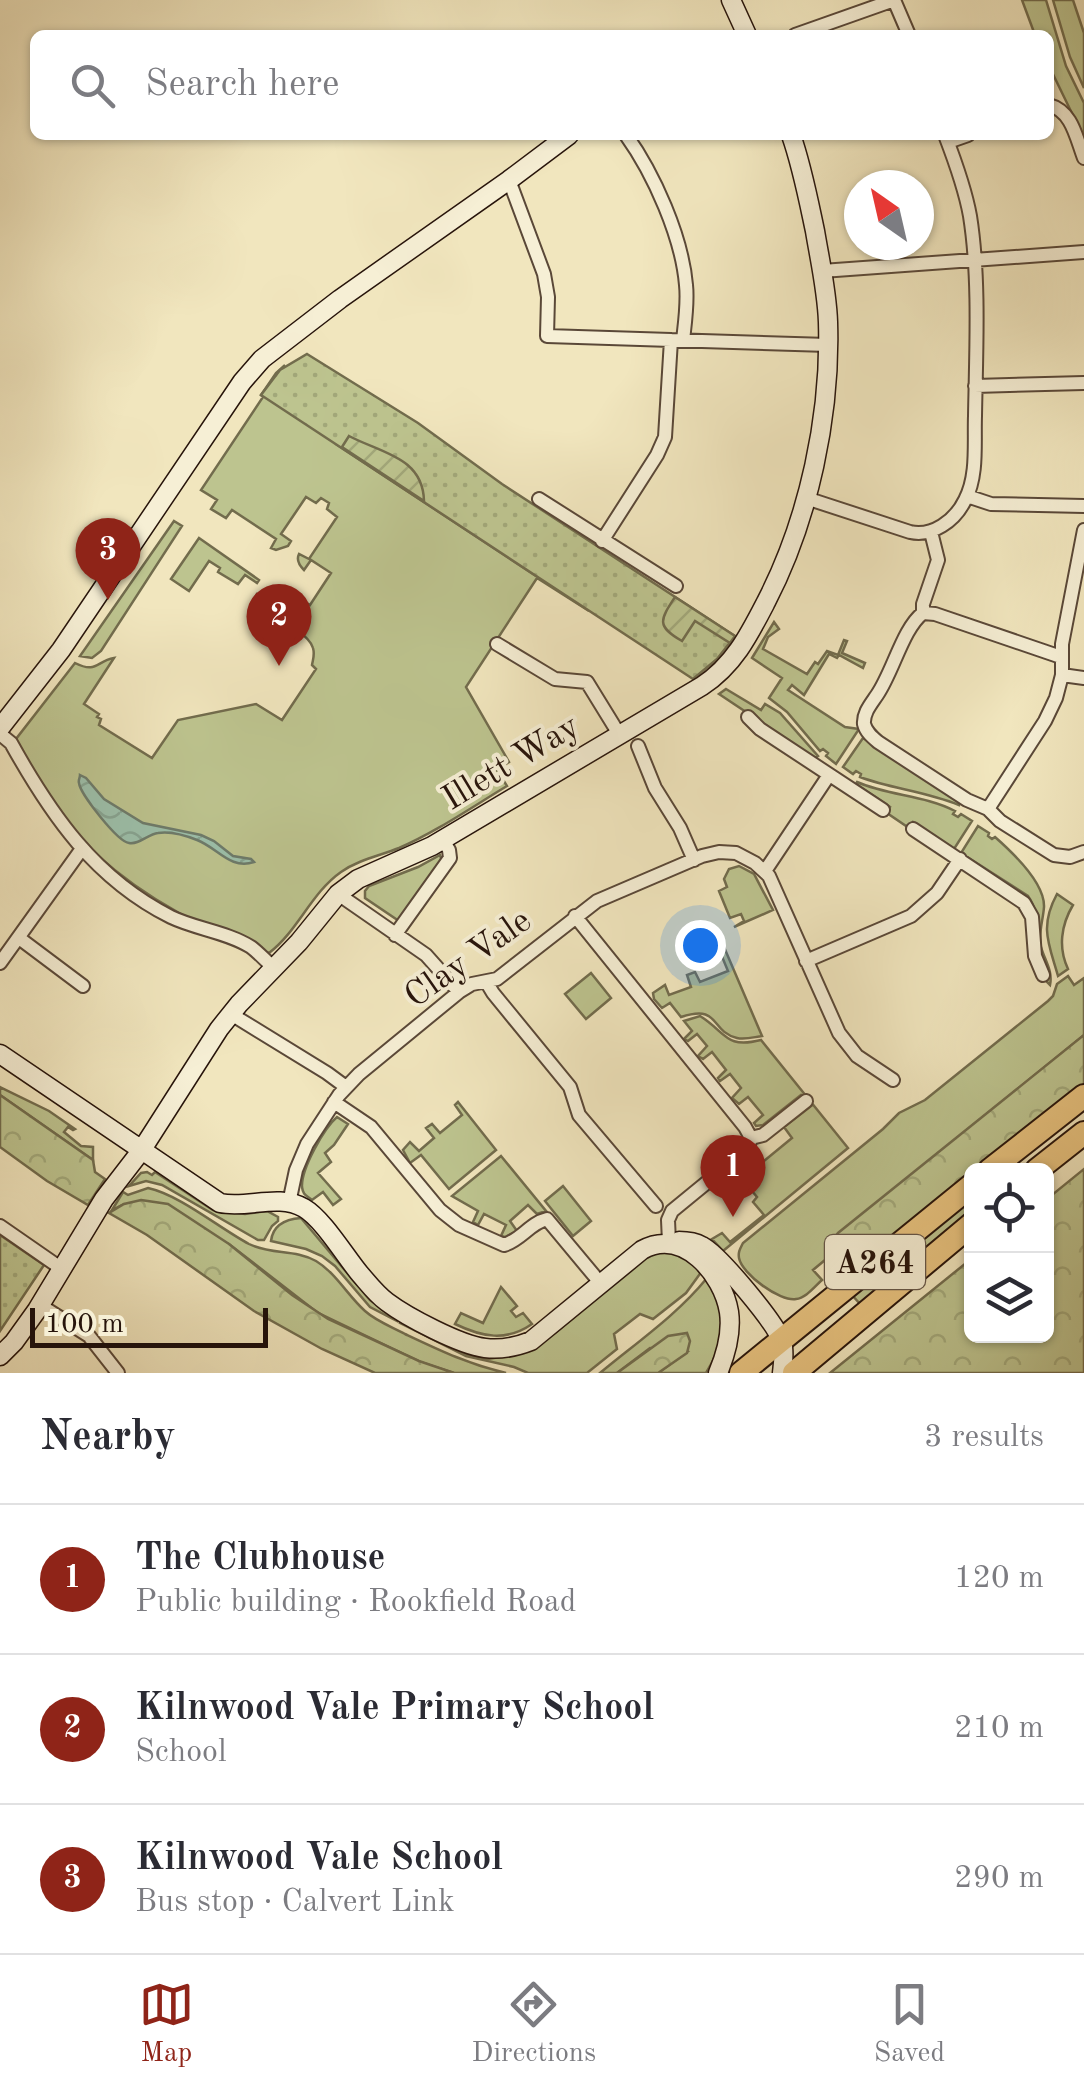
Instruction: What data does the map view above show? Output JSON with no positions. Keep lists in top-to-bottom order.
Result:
{
  "streets": {
    "highway": ["A264"],
    "street": ["Illett Way", "Clay Vale"]
  },
  "scale_bar": "100 m",
  "north": "top left",
  "page": {
    "search": "Search here",
    "pins": ["3", "2", "1"],
    "scale": "100 m",
    "heading": ["Nearby", "3 results"],
    "list": [
      {
        "mark": "1",
        "name": "The Clubhouse",
        "note": "Public building · Rookfield Road",
        "value": "120 m"
      },
      {
        "mark": "2",
        "name": "Kilnwood Vale Primary School",
        "note": "School",
        "value": "210 m"
      },
      {
        "mark": "3",
        "name": "Kilnwood Vale School",
        "note": "Bus stop · Calvert Link",
        "value": "290 m"
      }
    ],
    "nav": ["Map", "Directions", "Saved"]
  }
}
